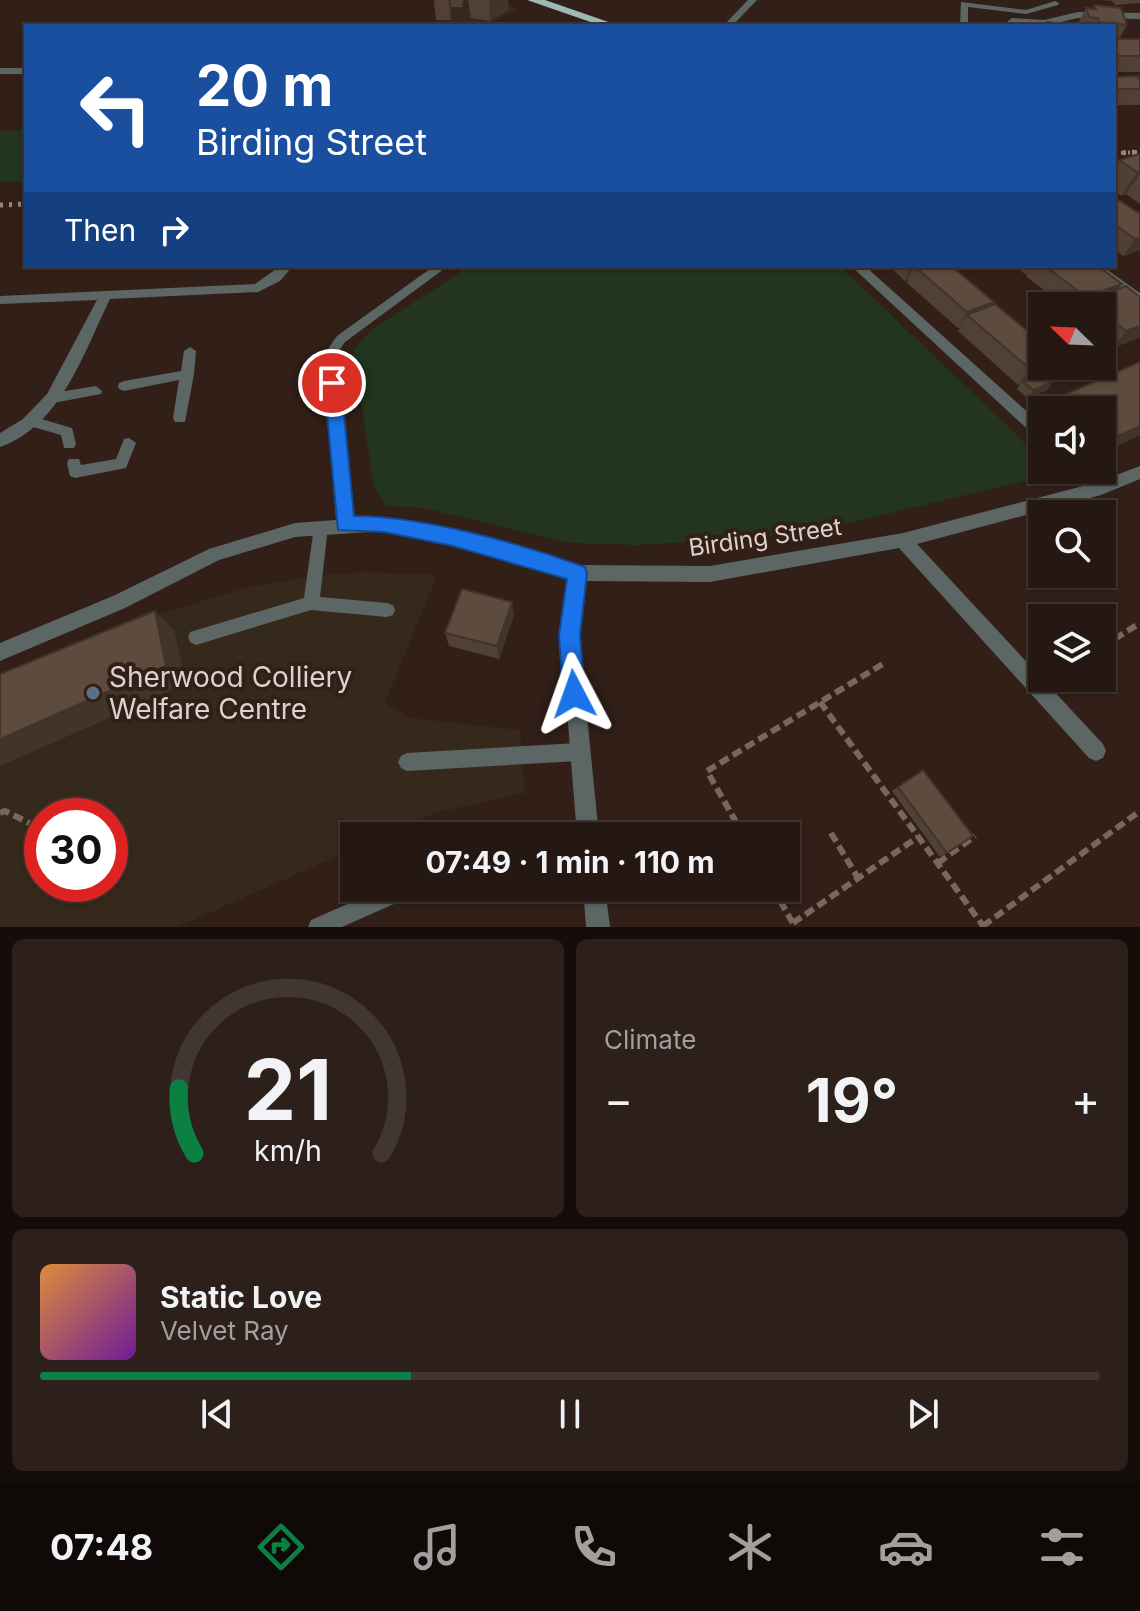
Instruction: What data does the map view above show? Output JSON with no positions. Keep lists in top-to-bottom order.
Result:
{
  "streets": {
    "street": ["Birding Street"]
  },
  "places": ["Sherwood Colliery Welfare Centre"],
  "north": "top left",
  "page": {
    "turn": ["20 m", "Birding Street"],
    "then": "Then",
    "limit": "30",
    "trip": "07:49 · 1 min · 110 m",
    "tile": "Climate",
    "heat": ["−", "19°", "+"],
    "song": ["Static Love", "Velvet Ray"],
    "tabs": "07:48",
    "gauge": ["21", "km/h"]
  }
}
